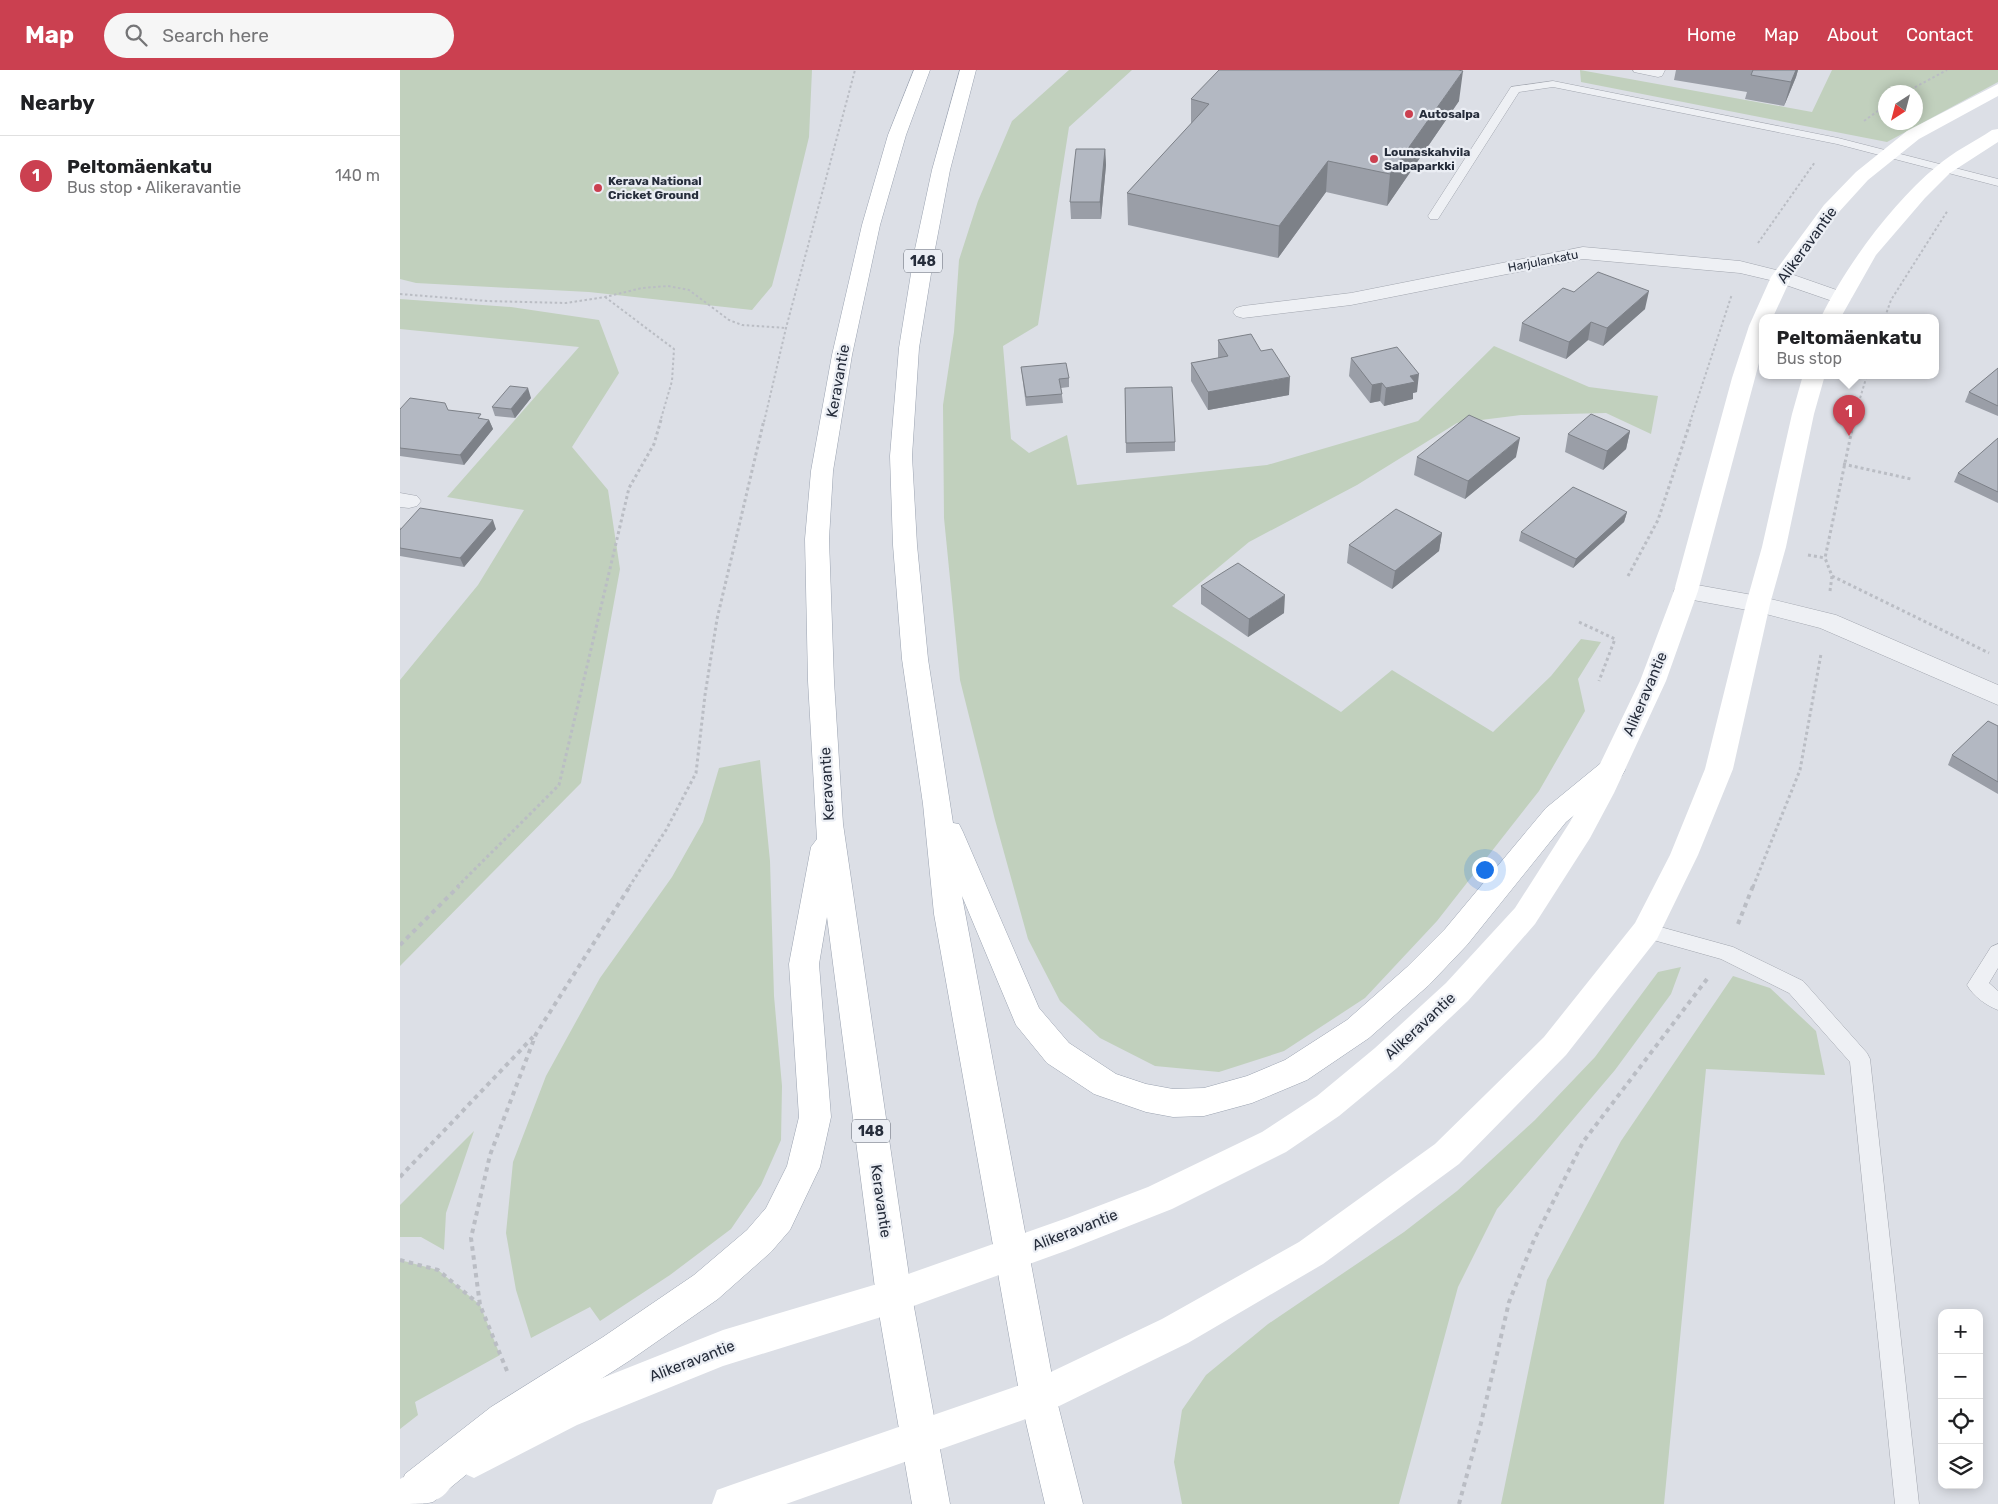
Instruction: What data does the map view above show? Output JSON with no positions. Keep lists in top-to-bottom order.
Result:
{
  "streets": {
    "main road": ["Alikeravantie", "148", "Keravantie"],
    "street": ["Harjulankatu"]
  },
  "crossings": [
    ["Alikeravantie", "148"],
    ["Alikeravantie", "Harjulankatu"],
    ["Alikeravantie", "Keravantie"]
  ],
  "places": ["Autosalpa", "Lounaskahvila Salpaparkki", "Kerava National Cricket Ground"],
  "north": "bottom left",
  "page": {
    "header": "Map",
    "search": "Search here",
    "nav": [
      "Home",
      "Map",
      "About",
      "Contact"
    ],
    "heading": "Nearby",
    "list": [
      {
        "mark": "1",
        "name": "Peltomäenkatu",
        "note": "Bus stop · Alikeravantie",
        "value": "140 m"
      }
    ],
    "popup": ["Peltomäenkatu", "Bus stop"],
    "pins": "1",
    "map_buttons": ["+", "−"]
  }
}
